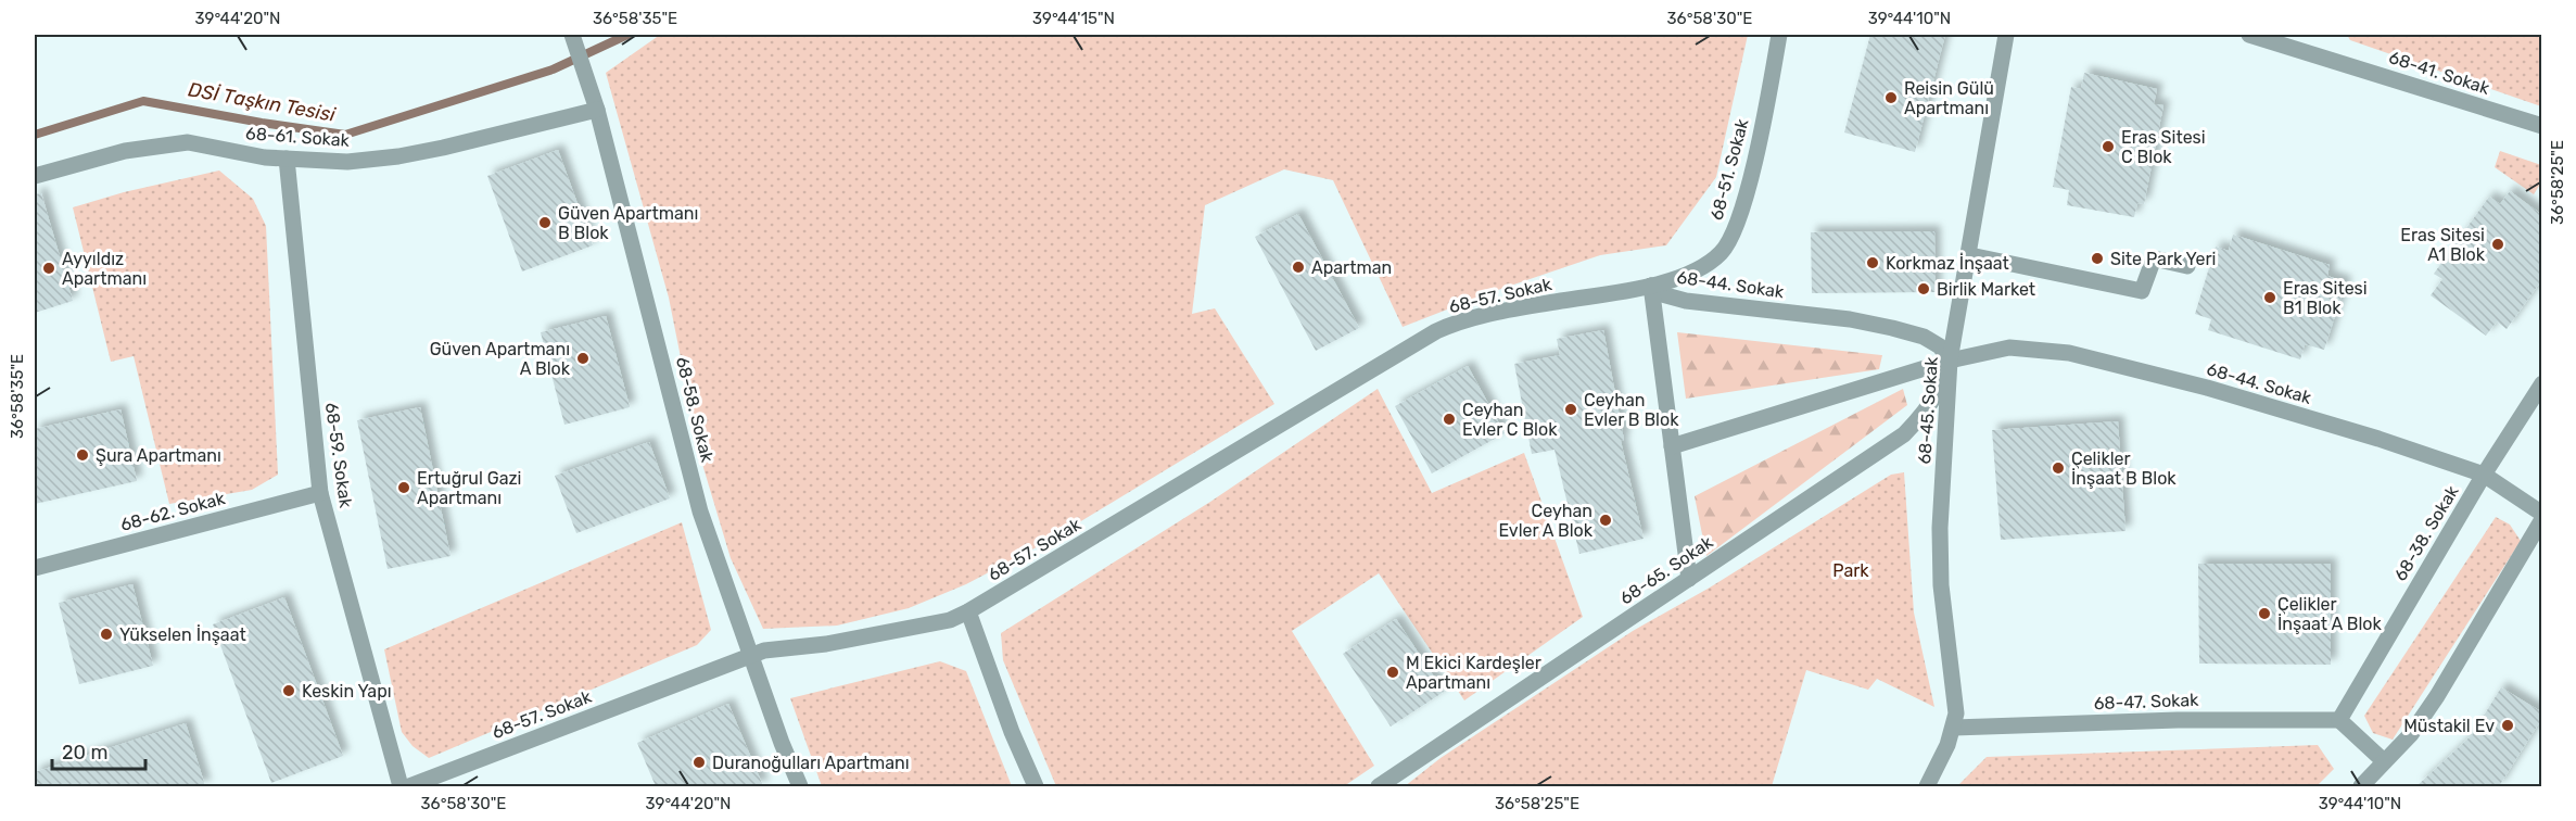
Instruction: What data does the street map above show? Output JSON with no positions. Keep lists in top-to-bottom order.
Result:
{
  "streets": {
    "street": [
      "68-41. Sokak",
      "68-61. Sokak",
      "68-51. Sokak",
      "68-44. Sokak",
      "68-57. Sokak",
      "68-58. Sokak",
      "68-45. Sokak",
      "68-59. Sokak",
      "68-62. Sokak",
      "68-38. Sokak",
      "68-65. Sokak",
      "68-47. Sokak"
    ]
  },
  "crossings": [
    ["68-61. Sokak", "68-58. Sokak"],
    ["68-61. Sokak", "68-59. Sokak"],
    ["68-51. Sokak", "68-44. Sokak"],
    ["68-51. Sokak", "68-57. Sokak"],
    ["68-44. Sokak", "68-57. Sokak"],
    ["68-44. Sokak", "68-45. Sokak"],
    ["68-44. Sokak", "68-38. Sokak"],
    ["68-44. Sokak", "68-65. Sokak"],
    ["68-57. Sokak", "68-58. Sokak"],
    ["68-45. Sokak", "68-65. Sokak"],
    ["68-45. Sokak", "68-47. Sokak"],
    ["68-59. Sokak", "68-62. Sokak"],
    ["68-38. Sokak", "68-47. Sokak"]
  ],
  "water": ["DSİ Taşkın Tesisi"],
  "parks": ["Park"],
  "places": [
    "Reisin Gülü Apartmanı",
    "Eras Sitesi C Blok",
    "Güven Apartmanı B Blok",
    "Eras Sitesi A1 Blok",
    "Site Park Yeri",
    "Korkmaz İnşaat",
    "Apartman",
    "Ayyıldız Apartmanı",
    "Birlik Market",
    "Eras Sitesi B1 Blok",
    "Güven Apartmanı A Blok",
    "Ceyhan Evler B Blok",
    "Ceyhan Evler C Blok",
    "Şura Apartmanı",
    "Çelikler İnşaat B Blok",
    "Ertuğrul Gazi Apartmanı",
    "Ceyhan Evler A Blok",
    "Çelikler İnşaat A Blok",
    "Yükselen İnşaat",
    "M Ekici Kardeşler Apartmanı",
    "Keskin Yapı",
    "Müstakil Ev",
    "Duranoğulları Apartmanı"
  ],
  "scale_bar": "20 m",
  "coordinates": [
    "39°44'20\"N",
    "36°58'35\"E",
    "39°44'15\"N",
    "36°58'30\"E",
    "39°44'10\"N",
    "36°58'25\"E"
  ]
}
